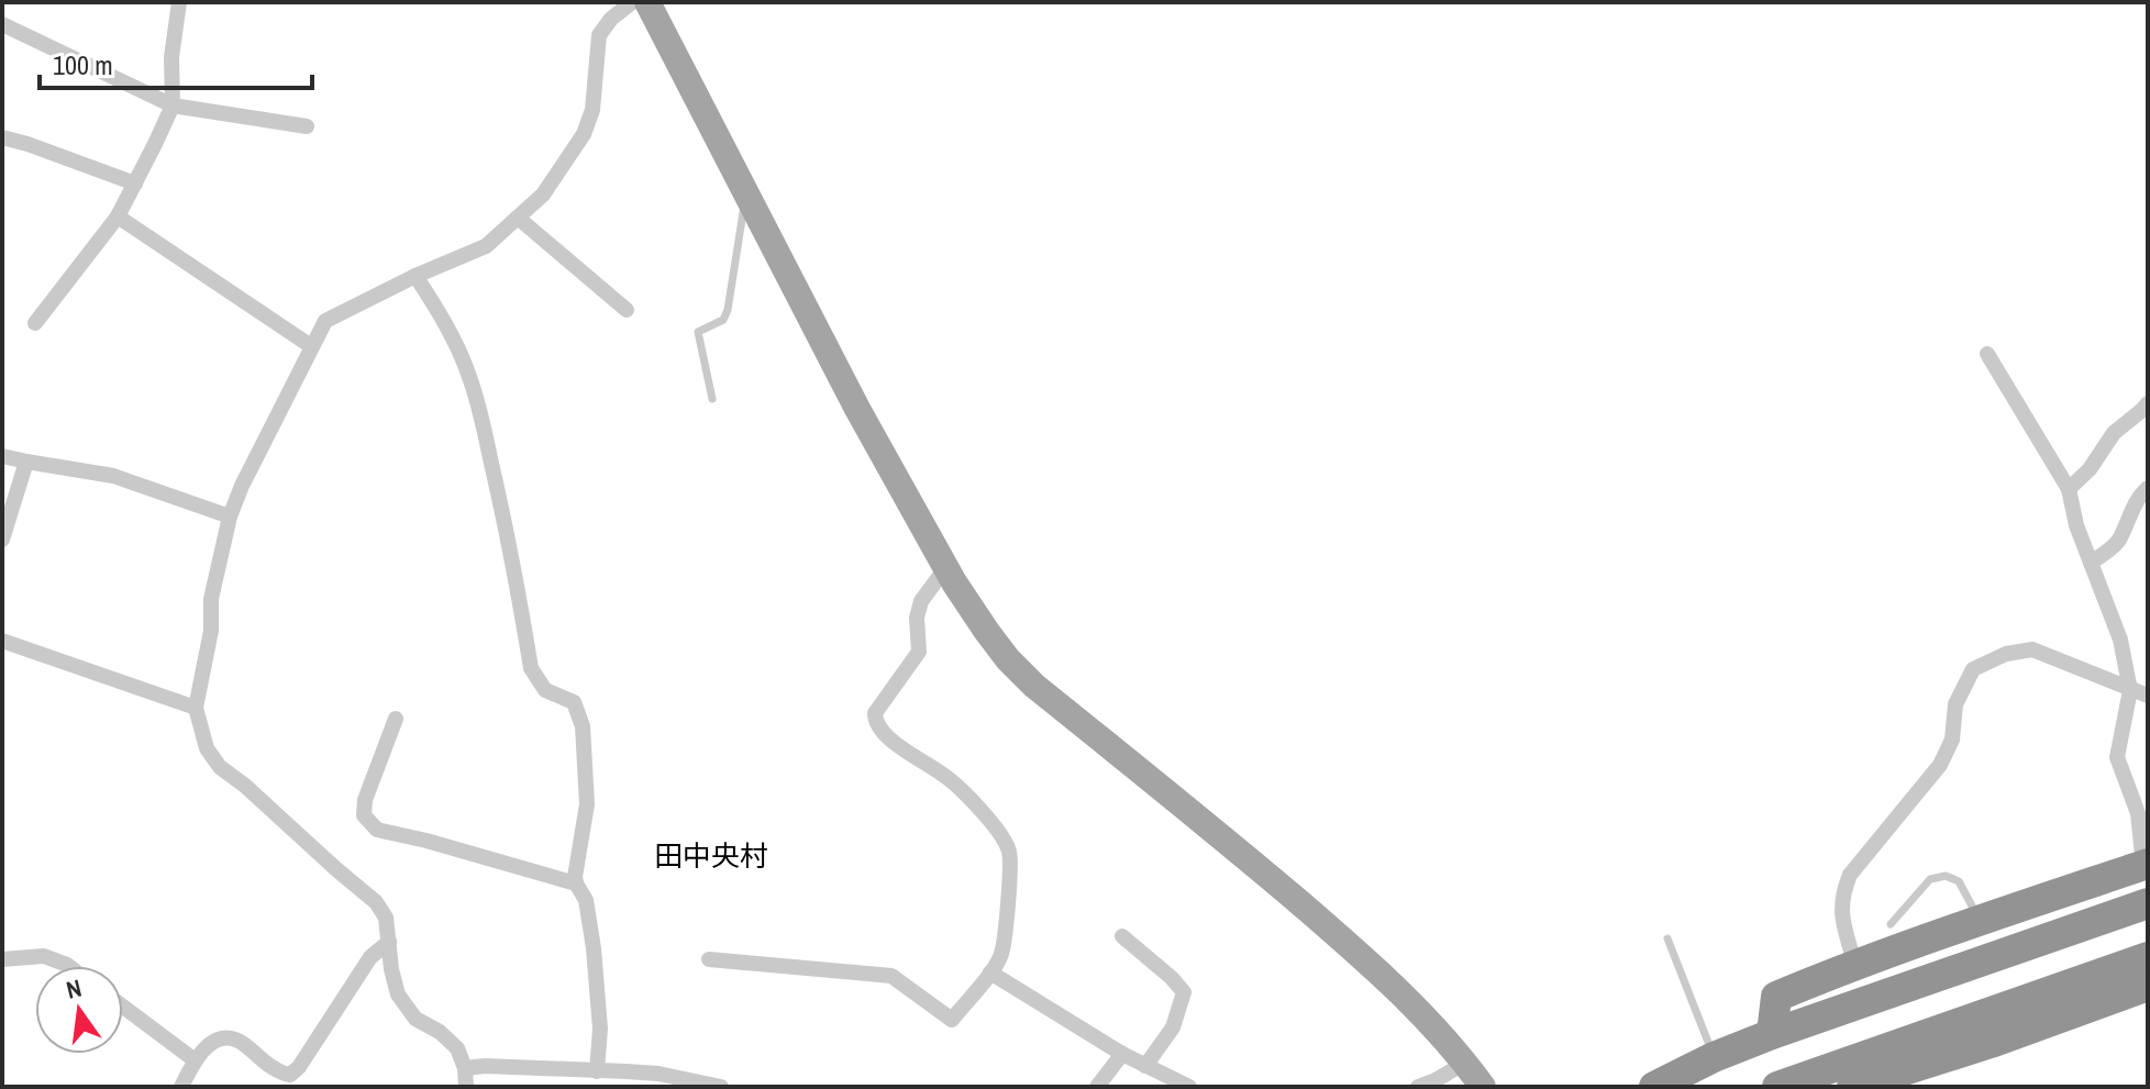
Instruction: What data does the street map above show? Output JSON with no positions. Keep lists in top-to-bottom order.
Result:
{
  "districts": ["田中央村"],
  "scale_bar": "100 m",
  "north": "top"
}
